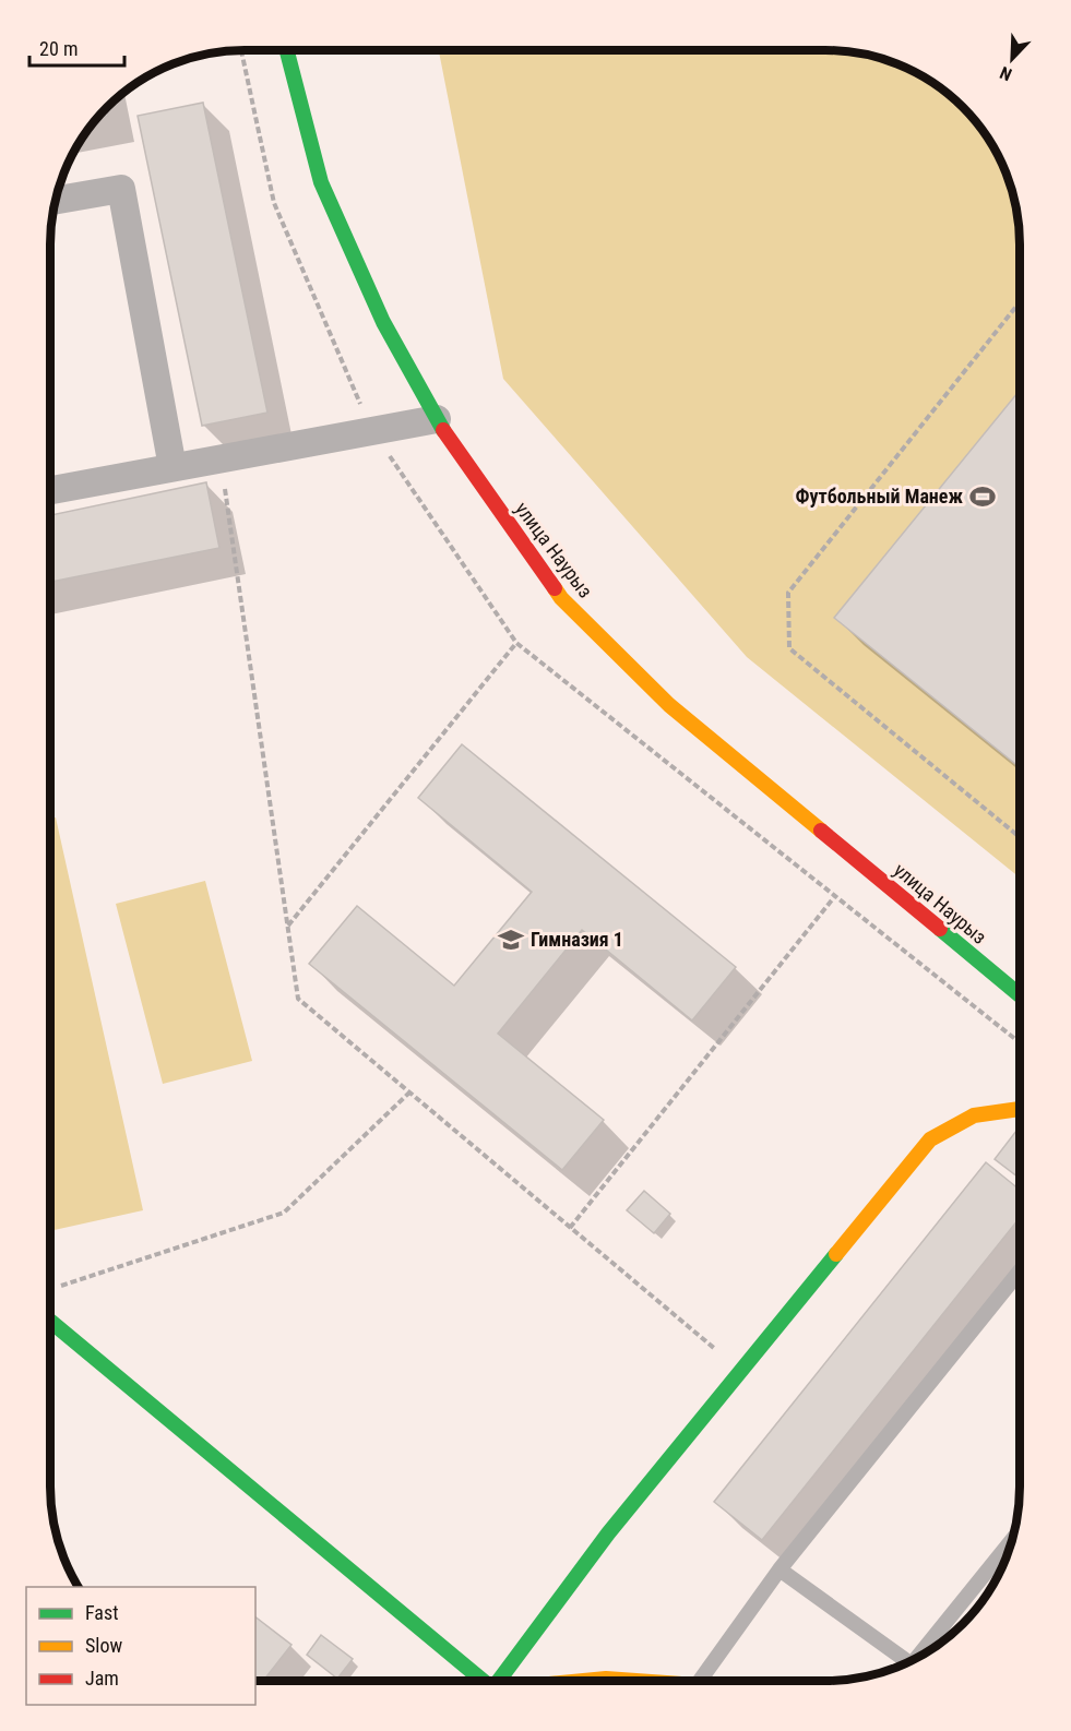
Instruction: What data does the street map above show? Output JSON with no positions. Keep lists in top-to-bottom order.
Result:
{
  "streets": {
    "street": ["улица Наурыз"]
  },
  "places": {
    "sports": ["Футбольный Манеж"],
    "school or university": ["Гимназия 1"]
  },
  "legend": ["Fast", "Slow", "Jam"],
  "scale_bar": "20 m",
  "north": "bottom left"
}
